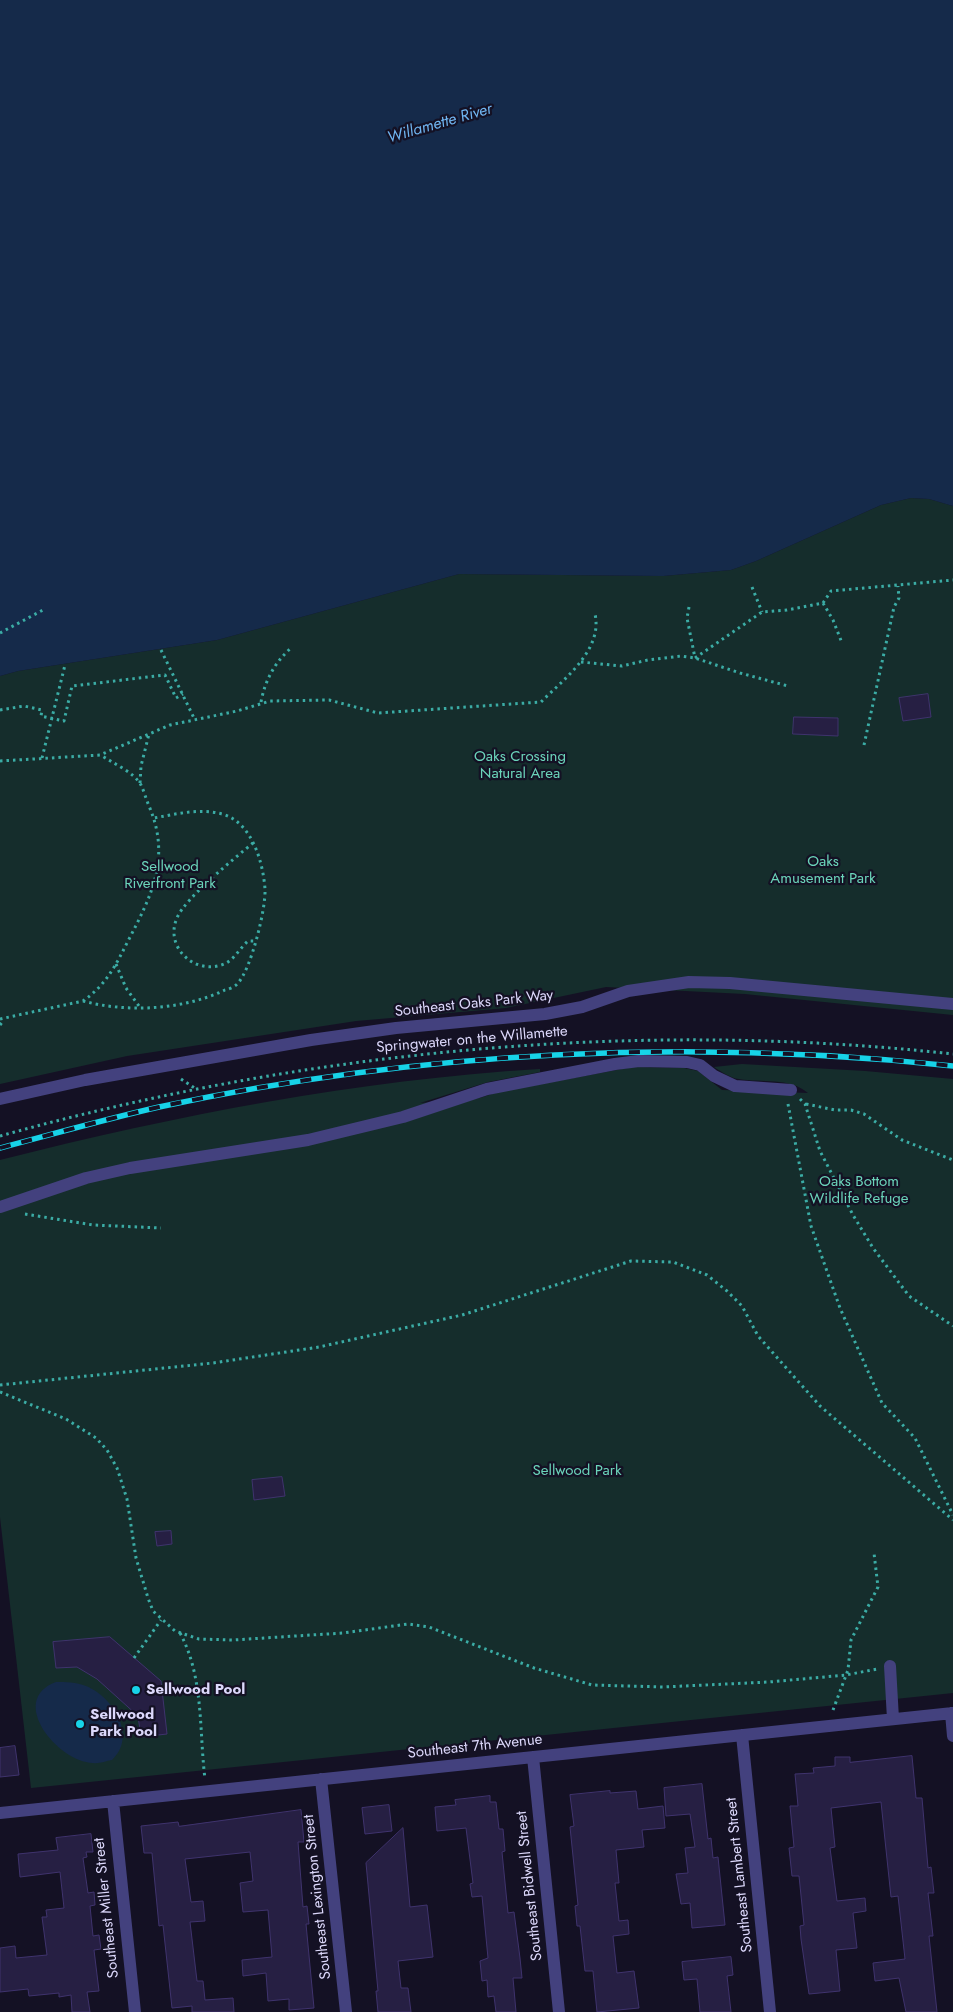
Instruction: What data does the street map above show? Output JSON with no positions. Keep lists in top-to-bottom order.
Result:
{
  "streets": {
    "street": [
      "Southeast Oaks Park Way",
      "Southeast 7th Avenue",
      "Southeast Lambert Street",
      "Southeast Bidwell Street",
      "Southeast Lexington Street",
      "Southeast Miller Street"
    ],
    "path": ["Springwater on the Willamette"]
  },
  "crossings": [
    ["Southeast 7th Avenue", "Southeast Lambert Street"],
    ["Southeast 7th Avenue", "Southeast Bidwell Street"],
    ["Southeast 7th Avenue", "Southeast Lexington Street"],
    ["Southeast 7th Avenue", "Southeast Miller Street"]
  ],
  "water": ["Willamette River"],
  "parks": [
    "Oaks Crossing Natural Area",
    "Oaks Amusement Park",
    "Sellwood Riverfront Park",
    "Oaks Bottom Wildlife Refuge",
    "Sellwood Park"
  ],
  "places": ["Sellwood Pool", "Sellwood Park Pool"]
}
